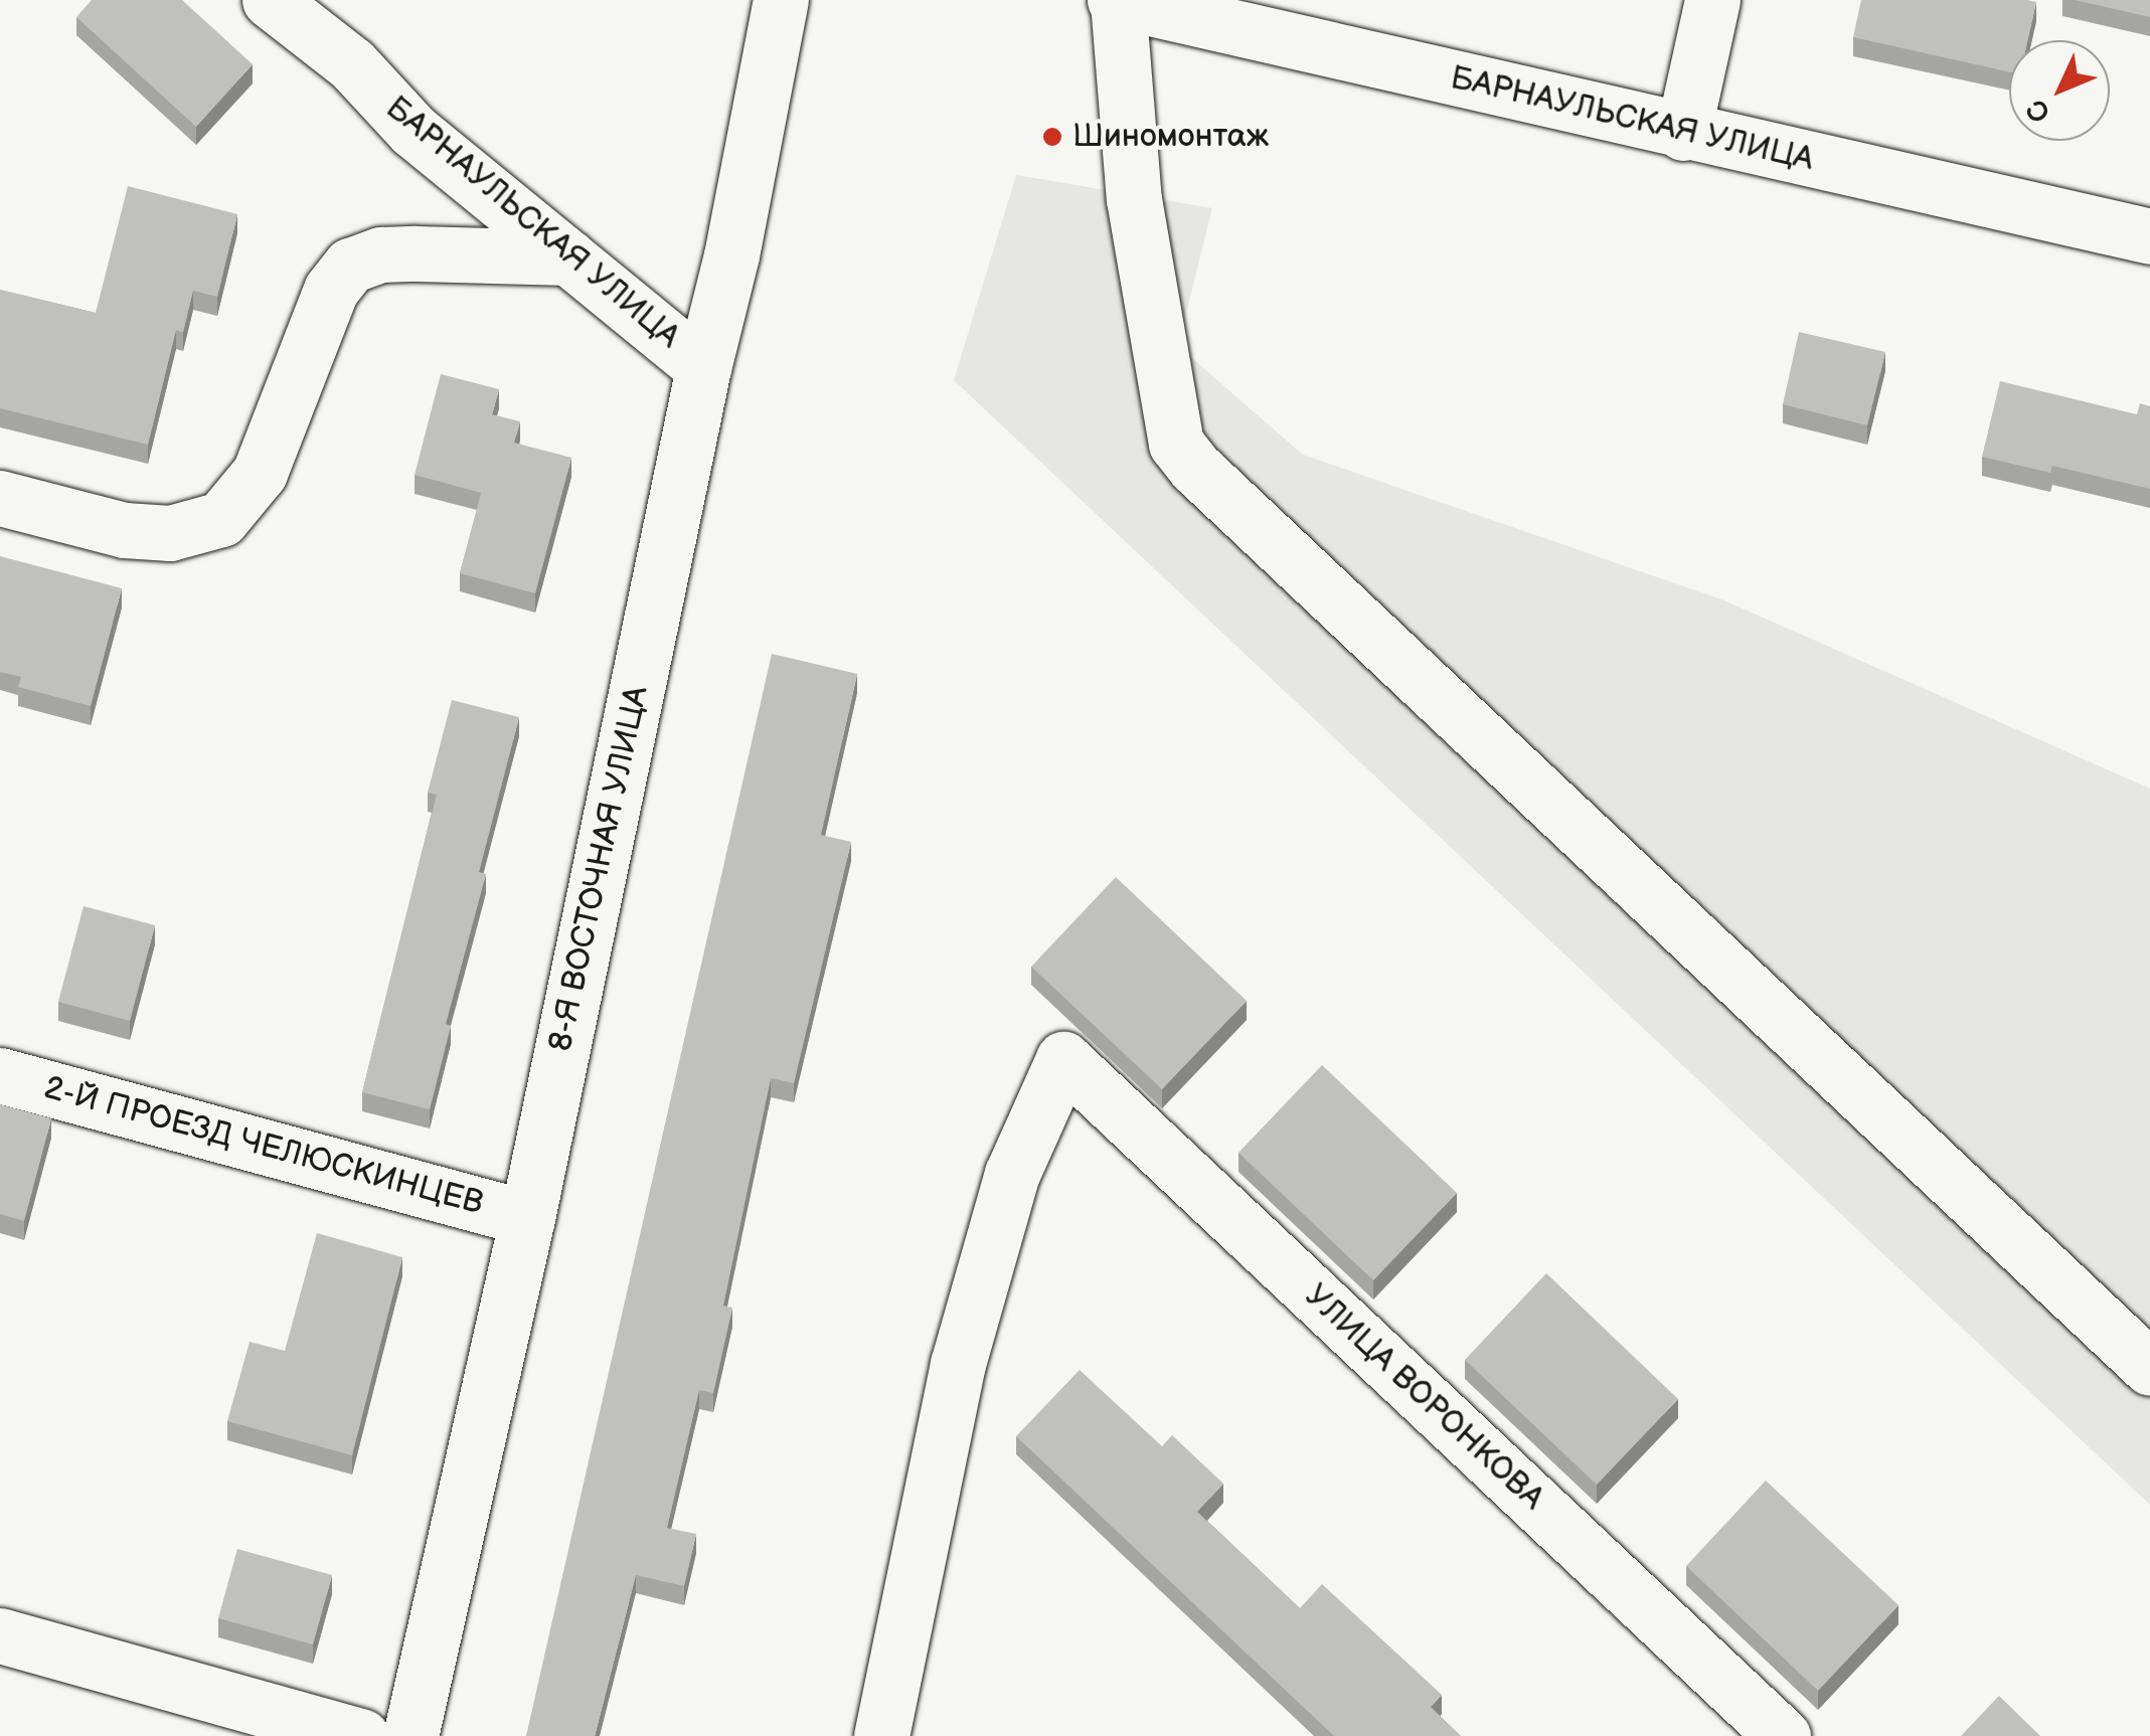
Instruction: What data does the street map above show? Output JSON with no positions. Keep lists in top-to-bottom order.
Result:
{
  "streets": {
    "street": [
      "БАРНАУЛЬСКАЯ УЛИЦА",
      "8-Я ВОСТОЧНАЯ УЛИЦА",
      "2-Й ПРОЕЗД ЧЕЛЮСКИНЦЕВ",
      "УЛИЦА ВОРОНКОВА"
    ]
  },
  "crossings": [
    ["БАРНАУЛЬСКАЯ УЛИЦА", "8-Я ВОСТОЧНАЯ УЛИЦА"],
    ["8-Я ВОСТОЧНАЯ УЛИЦА", "2-Й ПРОЕЗД ЧЕЛЮСКИНЦЕВ"]
  ],
  "places": ["Шиномонтаж"],
  "north": "bottom left"
}
